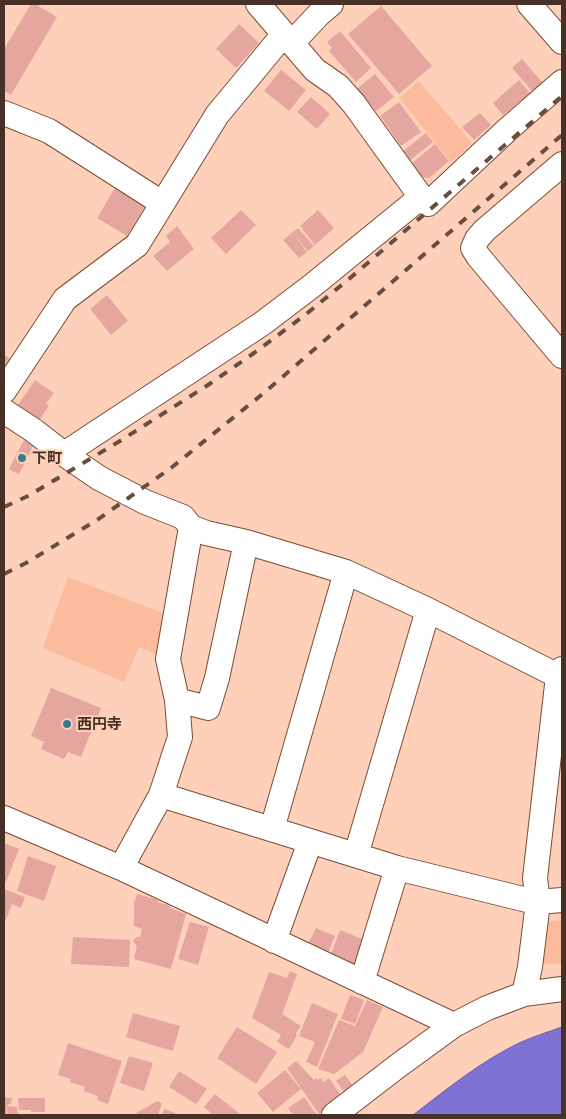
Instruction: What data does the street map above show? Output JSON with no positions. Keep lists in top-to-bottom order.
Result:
{
  "places": ["下町", "西円寺"]
}
